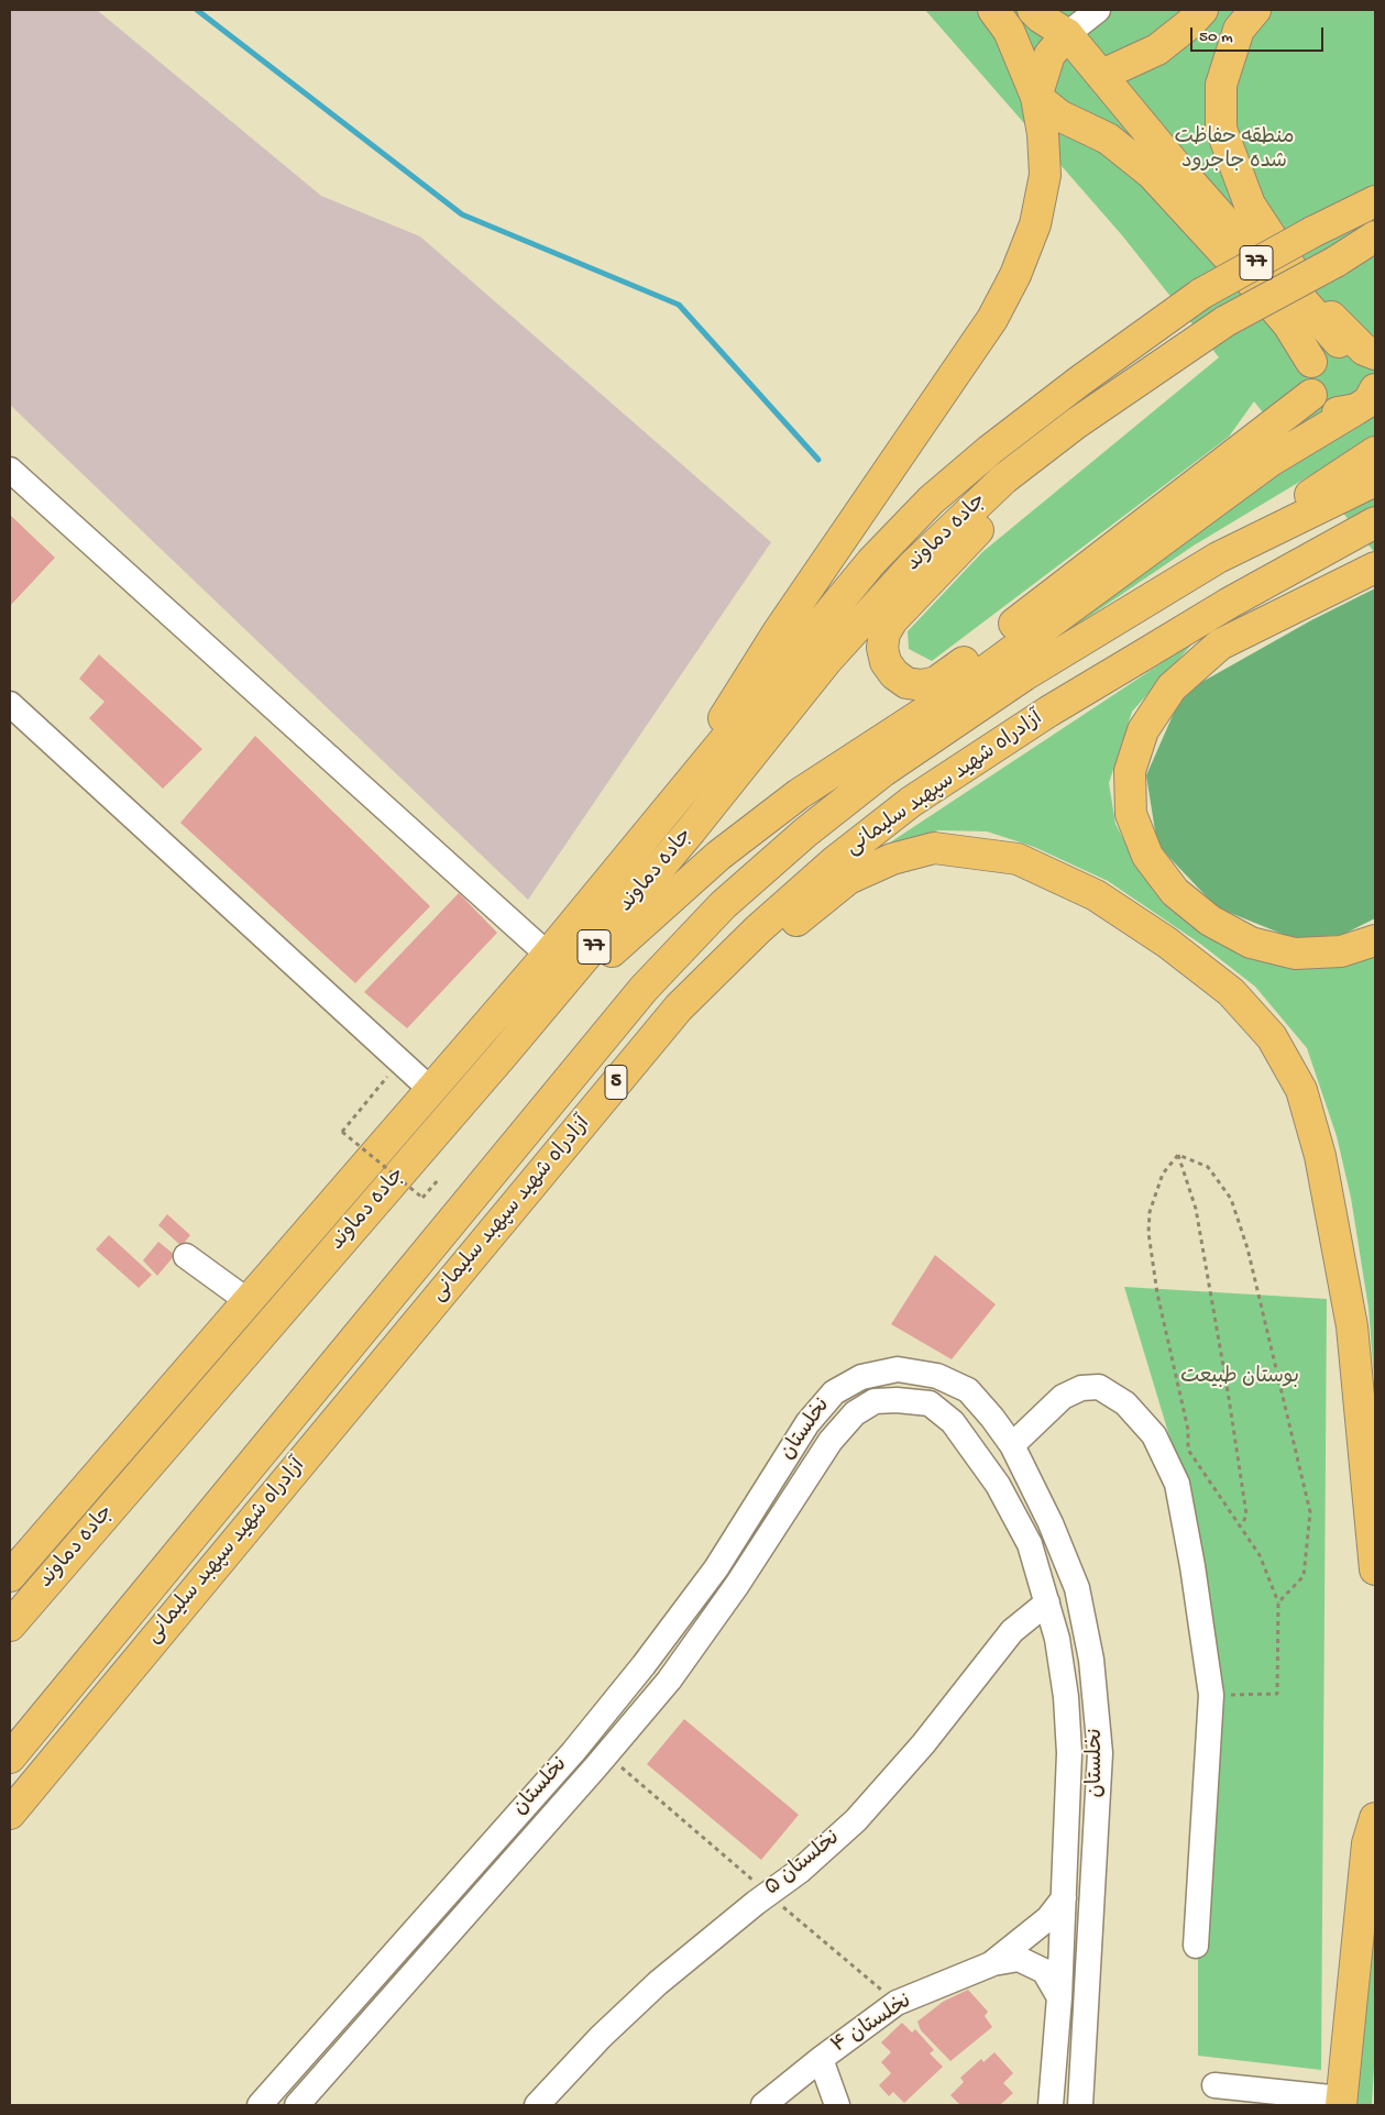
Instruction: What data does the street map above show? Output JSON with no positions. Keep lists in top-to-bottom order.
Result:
{
  "streets": {
    "main road": [
      "77",
      "جاده دماوند",
      "آزادراه شهید سپهبد سلیمانی",
      "5"
    ],
    "street": ["نخلستان", "نخلستان ۵", "نخلستان ۴"]
  },
  "crossings": [
    ["نخلستان", "نخلستان ۵"]
  ],
  "parks": ["منطقه حفاظت شده جاجرود", "بوستان طبیعت"],
  "scale_bar": "50 m"
}
